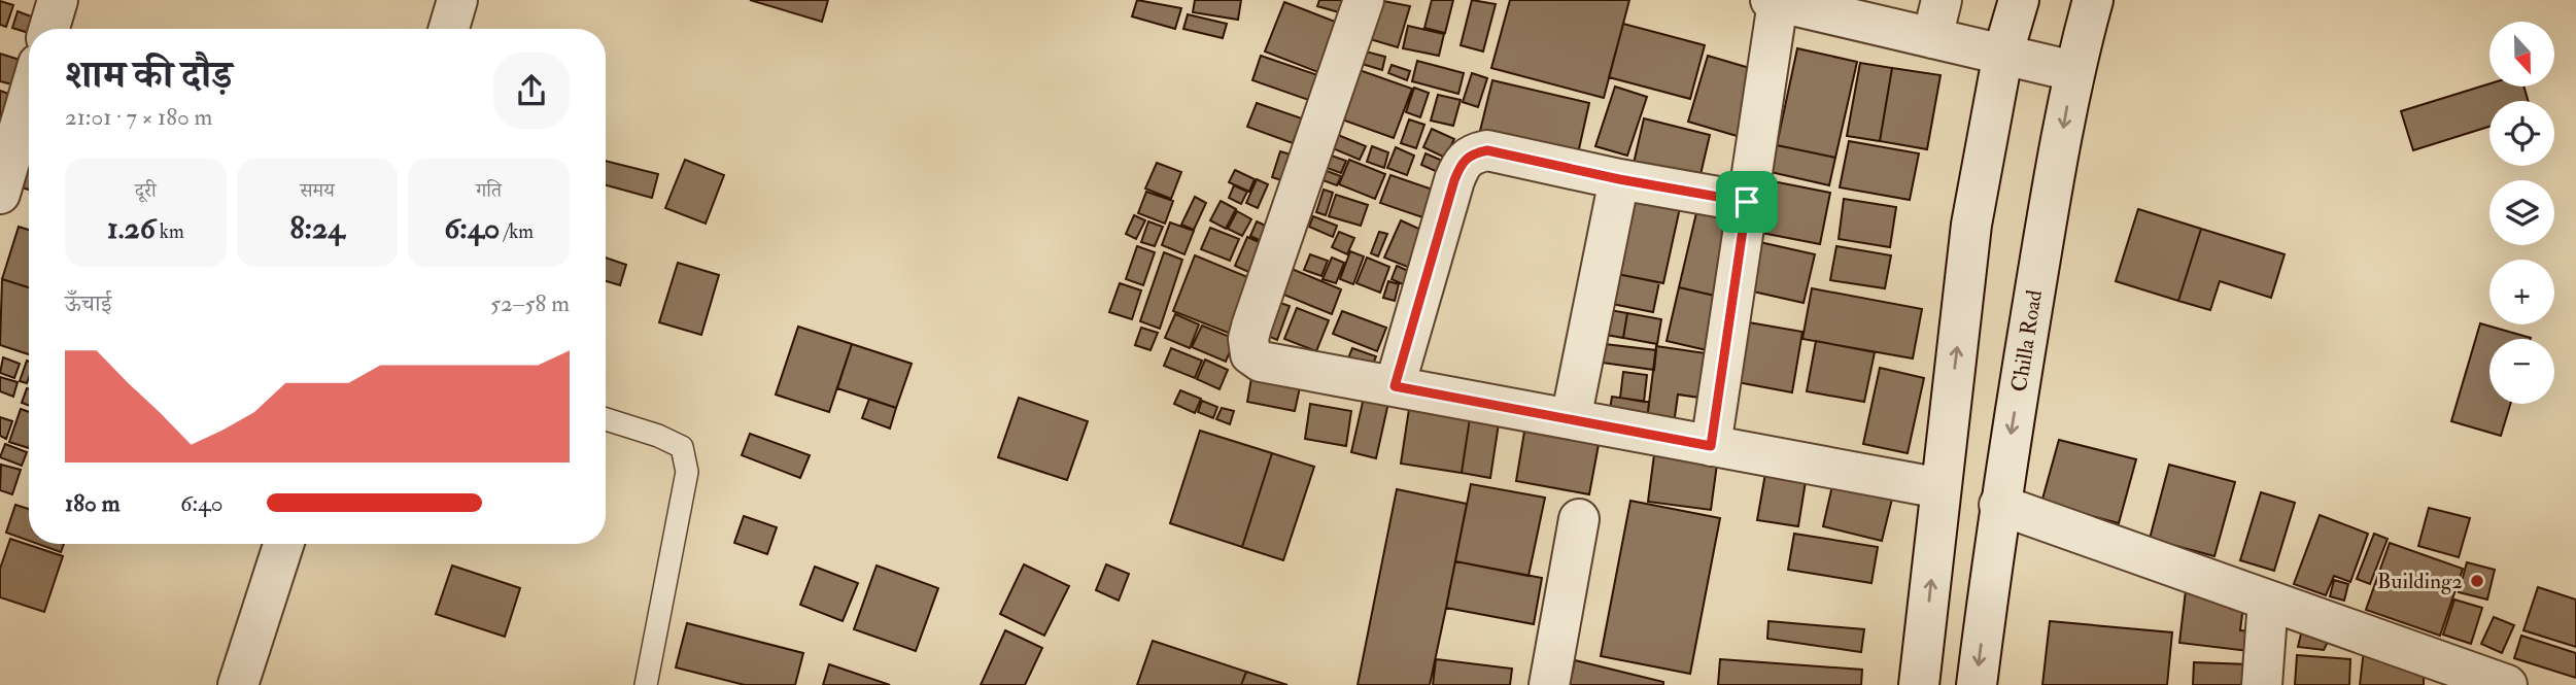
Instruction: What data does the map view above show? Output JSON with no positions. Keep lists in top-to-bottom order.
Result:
{
  "streets": {
    "street": ["Chilla Road"]
  },
  "places": ["Building2"],
  "north": "bottom",
  "page": {
    "map_buttons": ["+", "−"],
    "heading": ["शाम की दौड़", "21:01 · 7 × 180 m"],
    "stats": [
      ["दूरी", "1.26 km"],
      ["समय", "8:24"],
      ["गति", "6:40 /km"]
    ],
    "chart": ["ऊँचाई", "52–58 m"],
    "list": [
      {
        "name": "180 m",
        "note": "6:40"
      }
    ]
  }
}
